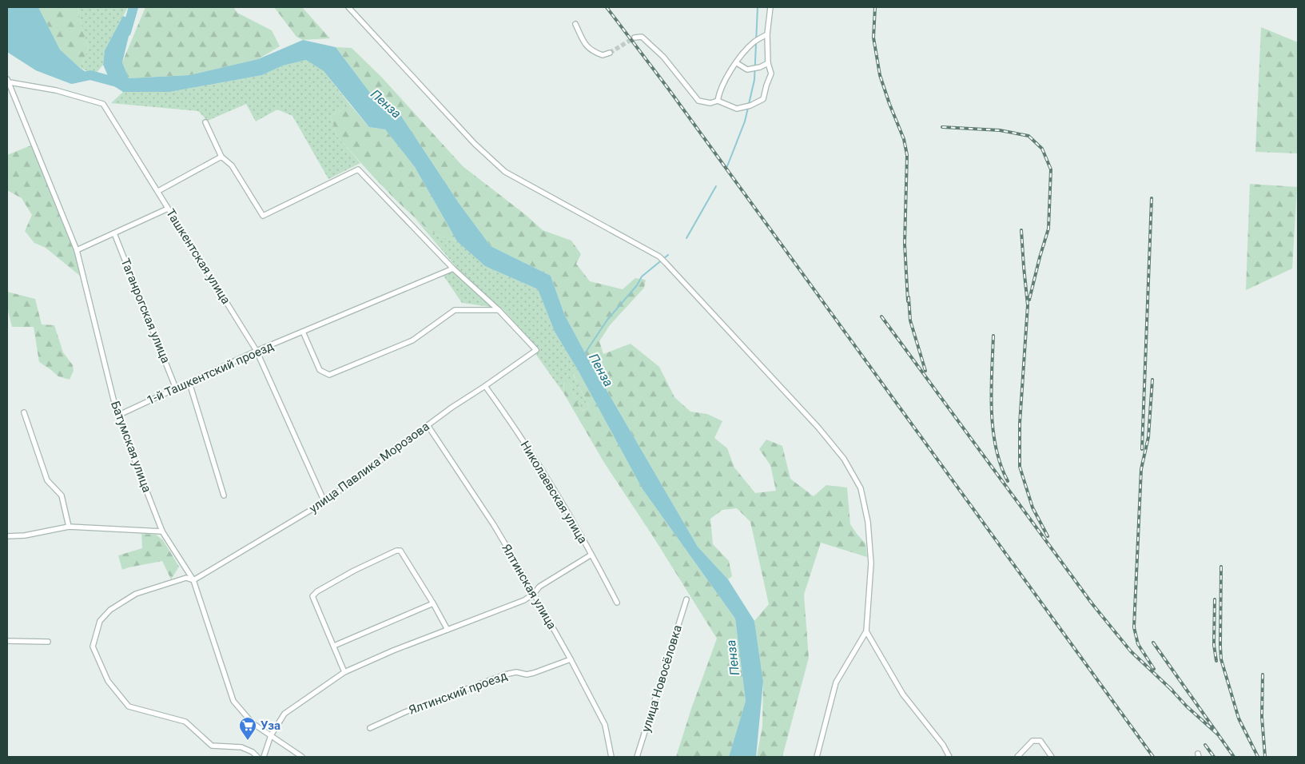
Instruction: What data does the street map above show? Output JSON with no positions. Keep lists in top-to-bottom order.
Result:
{
  "streets": {
    "street": [
      "Ташкентская улица",
      "Таганрогская улица",
      "1-й Ташкентский проезд",
      "Батумская улица",
      "улица Павлика Морозова",
      "Николаевская улица",
      "Ялтинская улица",
      "улица Новосёловка",
      "Ялтинский проезд"
    ]
  },
  "crossings": [
    ["Ташкентская улица", "1-й Ташкентский проезд"],
    ["Ташкентская улица", "Батумская улица"],
    ["Ташкентская улица", "улица Павлика Морозова"],
    ["Таганрогская улица", "1-й Ташкентский проезд"],
    ["1-й Ташкентский проезд", "Батумская улица"],
    ["Батумская улица", "улица Павлика Морозова"],
    ["улица Павлика Морозова", "Николаевская улица"],
    ["улица Павлика Морозова", "Ялтинская улица"],
    ["Ялтинская улица", "Ялтинский проезд"]
  ],
  "water": ["Пенза"],
  "places": {
    "supermarket": ["Уза"]
  }
}
